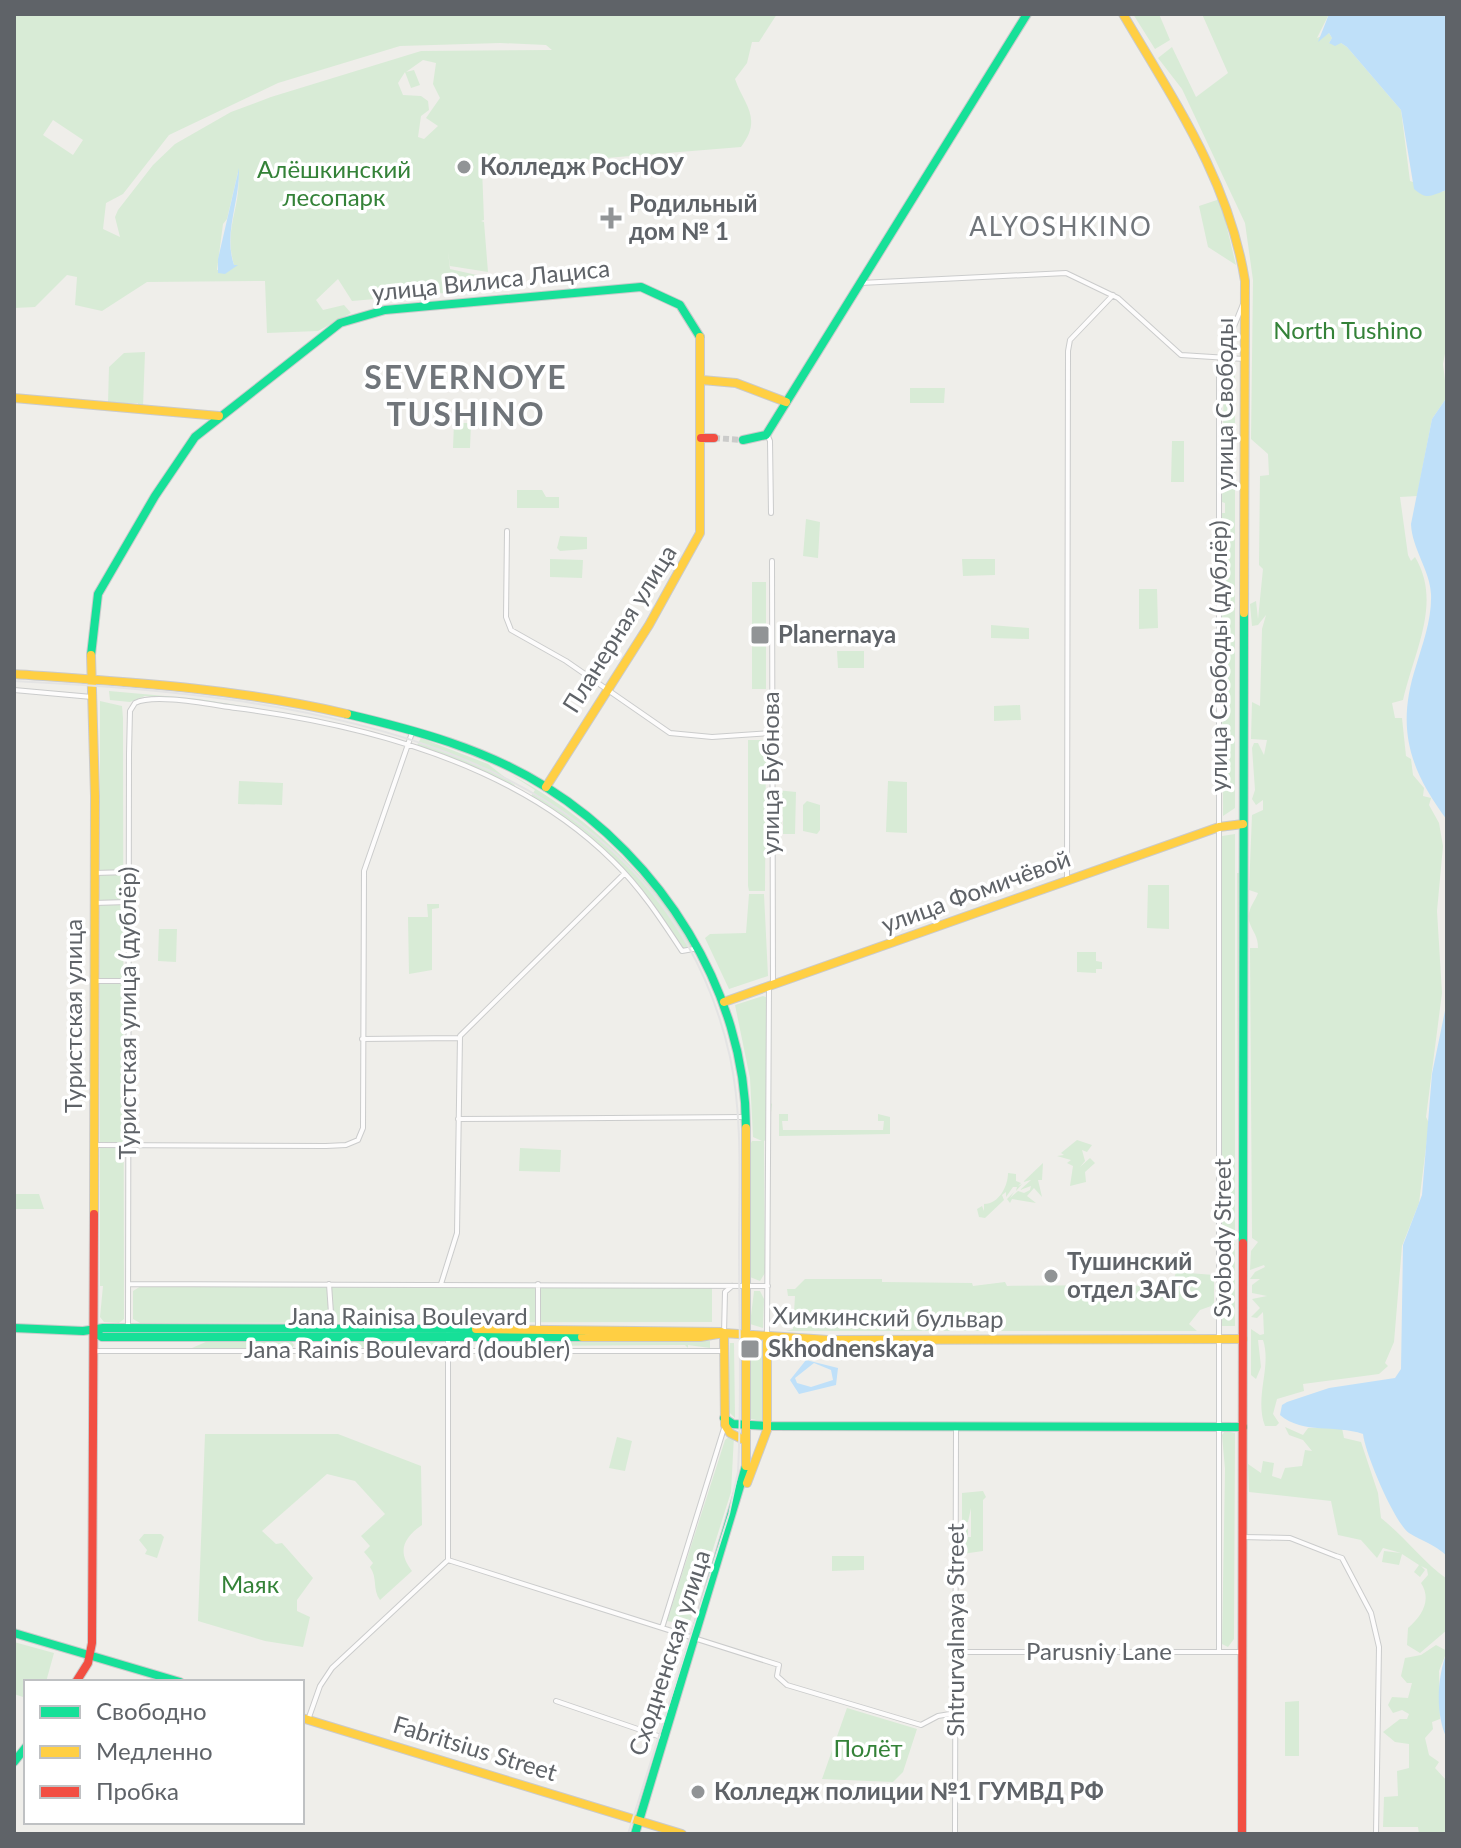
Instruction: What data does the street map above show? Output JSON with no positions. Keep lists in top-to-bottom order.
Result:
{
  "streets": {
    "main road": [
      "улица Вилиса Лациса",
      "улица Свободы",
      "Планерная улица",
      "улица Фомичёвой",
      "Туристская улица",
      "Svobody Street",
      "Jana Rainisa Boulevard",
      "Химкинский бульвар",
      "Сходненская улица",
      "Fabritsius Street"
    ],
    "street": [
      "улица Свободы (дублёр)",
      "улица Бубнова",
      "Туристская улица (дублёр)",
      "Jana Rainis Boulevard (doubler)",
      "Shtrurvalnaya Street",
      "Parusniy Lane"
    ]
  },
  "crossings": [
    ["улица Вилиса Лациса", "Планерная улица"],
    ["улица Вилиса Лациса", "Туристская улица"],
    ["улица Свободы", "улица Свободы (дублёр)"],
    ["улица Свободы", "улица Фомичёвой"],
    ["улица Свободы", "Svobody Street"],
    ["Планерная улица", "Сходненская улица"],
    ["улица Свободы (дублёр)", "улица Фомичёвой"],
    ["улица Свободы (дублёр)", "Svobody Street"],
    ["улица Бубнова", "улица Фомичёвой"],
    ["улица Бубнова", "Jana Rainisa Boulevard"],
    ["улица Бубнова", "Химкинский бульвар"],
    ["улица Бубнова", "Сходненская улица"],
    ["улица Фомичёвой", "Svobody Street"],
    ["улица Фомичёвой", "Сходненская улица"],
    ["Туристская улица (дублёр)", "Jana Rainisa Boulevard"],
    ["Туристская улица", "Jana Rainisa Boulevard"],
    ["Туристская улица", "Jana Rainis Boulevard (doubler)"],
    ["Туристская улица", "Сходненская улица"],
    ["Svobody Street", "Химкинский бульвар"],
    ["Svobody Street", "Parusniy Lane"],
    ["Jana Rainisa Boulevard", "Химкинский бульвар"],
    ["Jana Rainisa Boulevard", "Сходненская улица"],
    ["Химкинский бульвар", "Сходненская улица"],
    ["Shtrurvalnaya Street", "Parusniy Lane"],
    ["Сходненская улица", "Fabritsius Street"]
  ],
  "districts": ["ALYOSHKINO", "SEVERNOYE TUSHINO"],
  "parks": [
    "Алёшкинский лесопарк",
    "North Tushino",
    "Маяк",
    "Полёт"
  ],
  "places": {
    "other": ["Колледж РосНОУ", "Тушинский отдел ЗАГС", "Колледж полиции №1 ГУМВД РФ"],
    "health": ["Родильный дом № 1"],
    "transit": ["Planernaya", "Skhodnenskaya"]
  },
  "legend": ["Свободно", "Медленно", "Пробка"]
}
